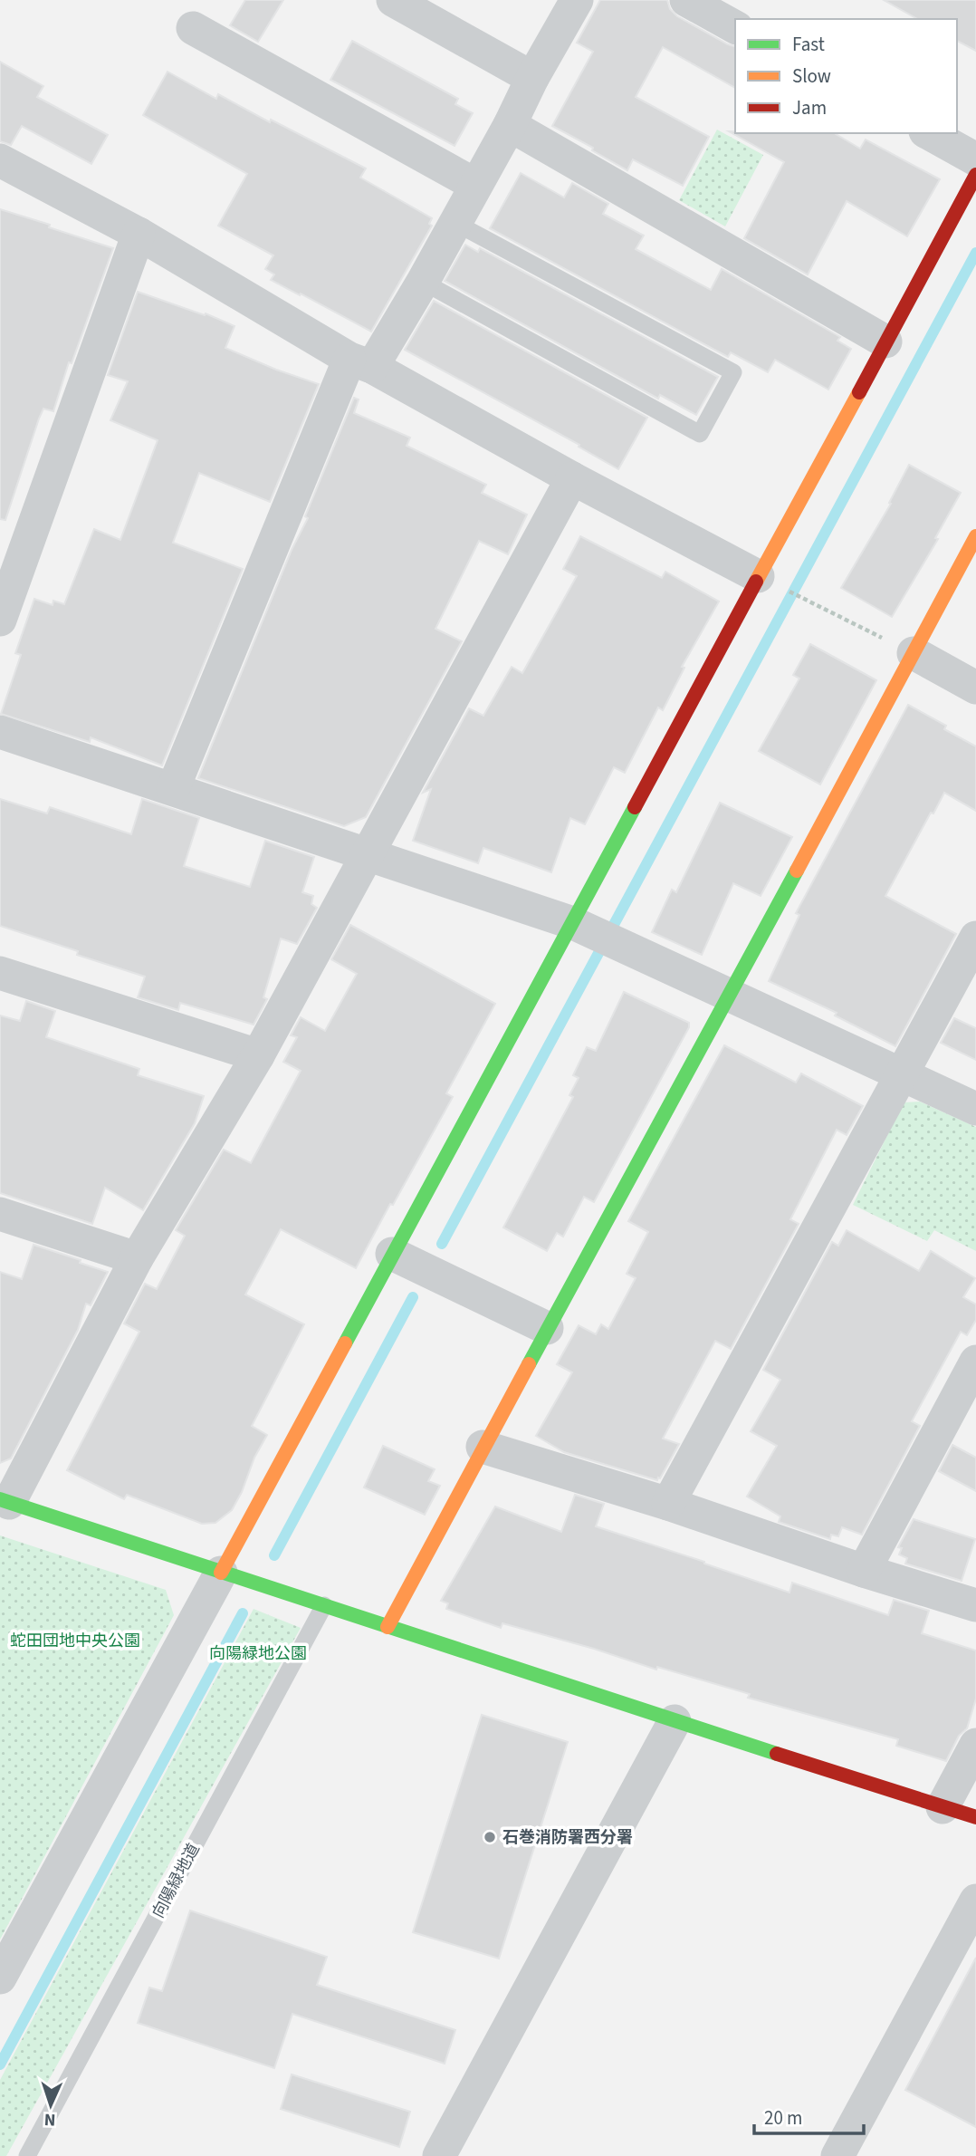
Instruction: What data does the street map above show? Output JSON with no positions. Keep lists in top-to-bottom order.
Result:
{
  "streets": {
    "lane": ["向陽緑地道"]
  },
  "parks": ["蛇田団地中央公園", "向陽緑地公園"],
  "places": ["石巻消防署西分署"],
  "legend": ["Fast", "Slow", "Jam"],
  "scale_bar": "20 m",
  "north": "bottom"
}
